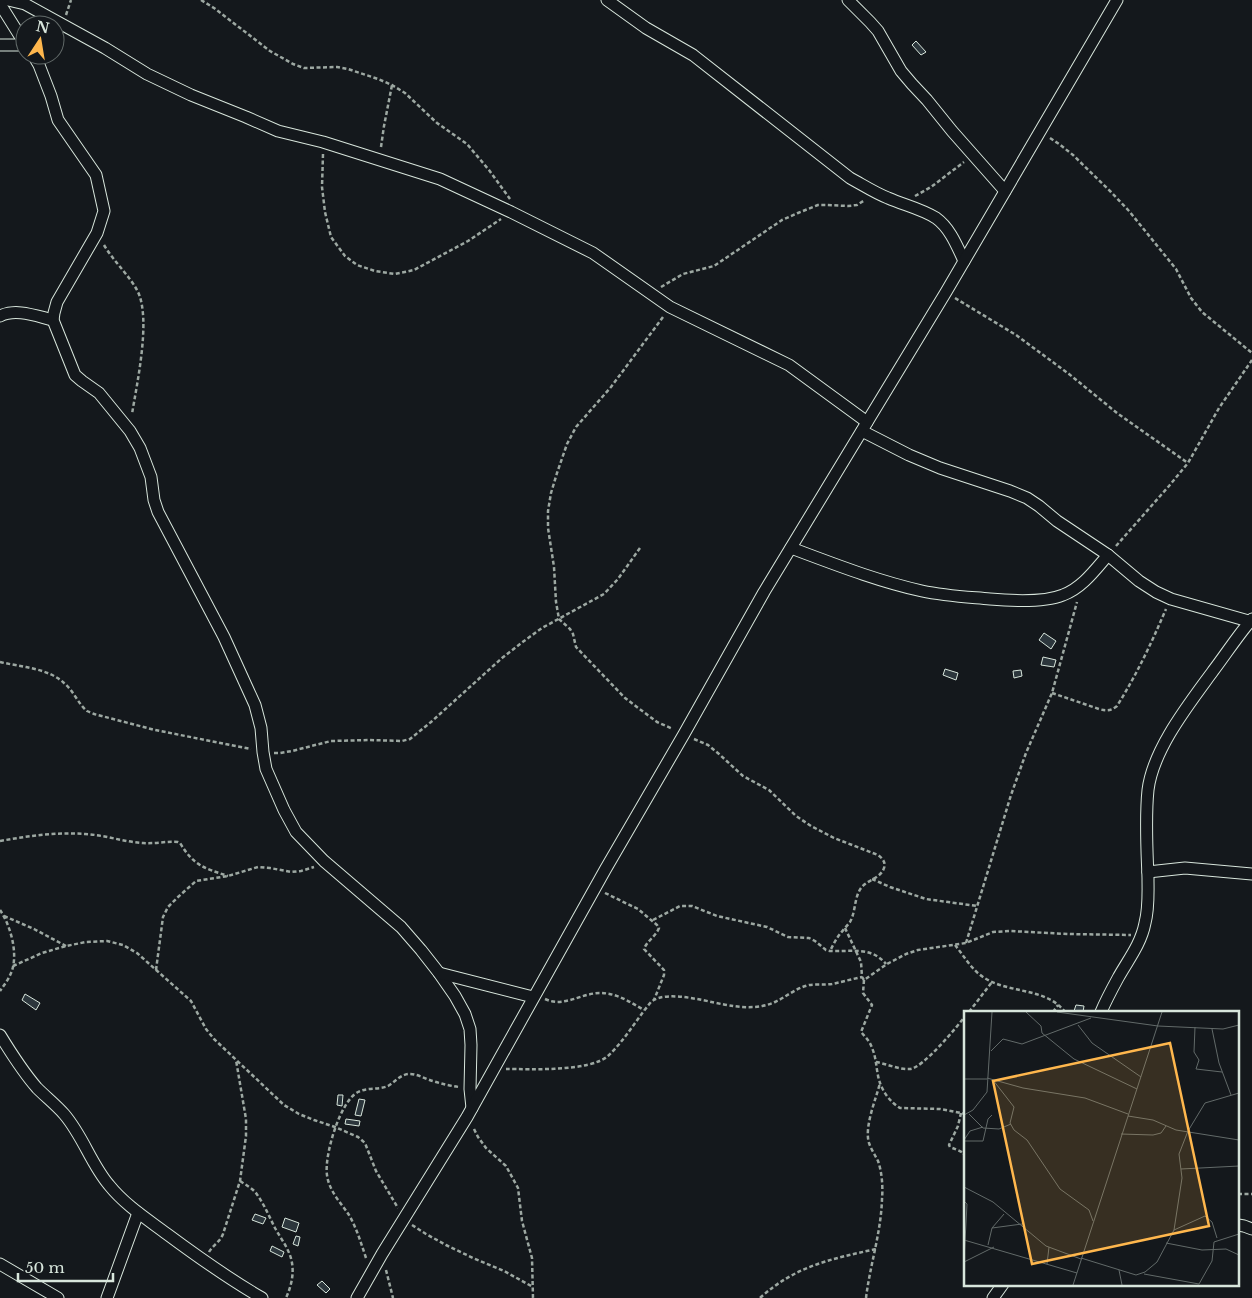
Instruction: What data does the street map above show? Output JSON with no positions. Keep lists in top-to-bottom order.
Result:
{
  "scale_bar": "50 m",
  "north": "top"
}
